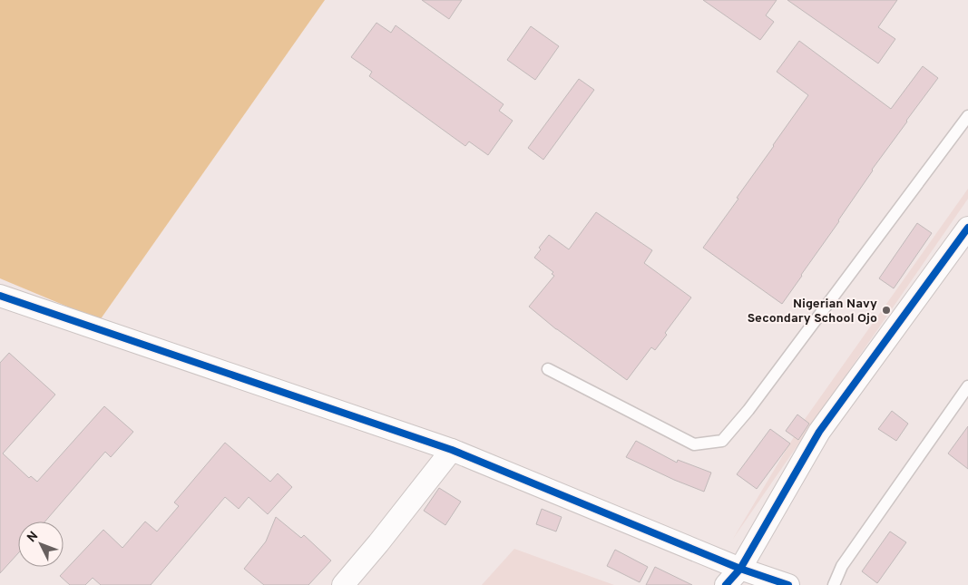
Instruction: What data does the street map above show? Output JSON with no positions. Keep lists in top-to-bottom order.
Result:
{
  "places": ["Nigerian Navy Secondary School Ojo"],
  "north": "top left"
}
